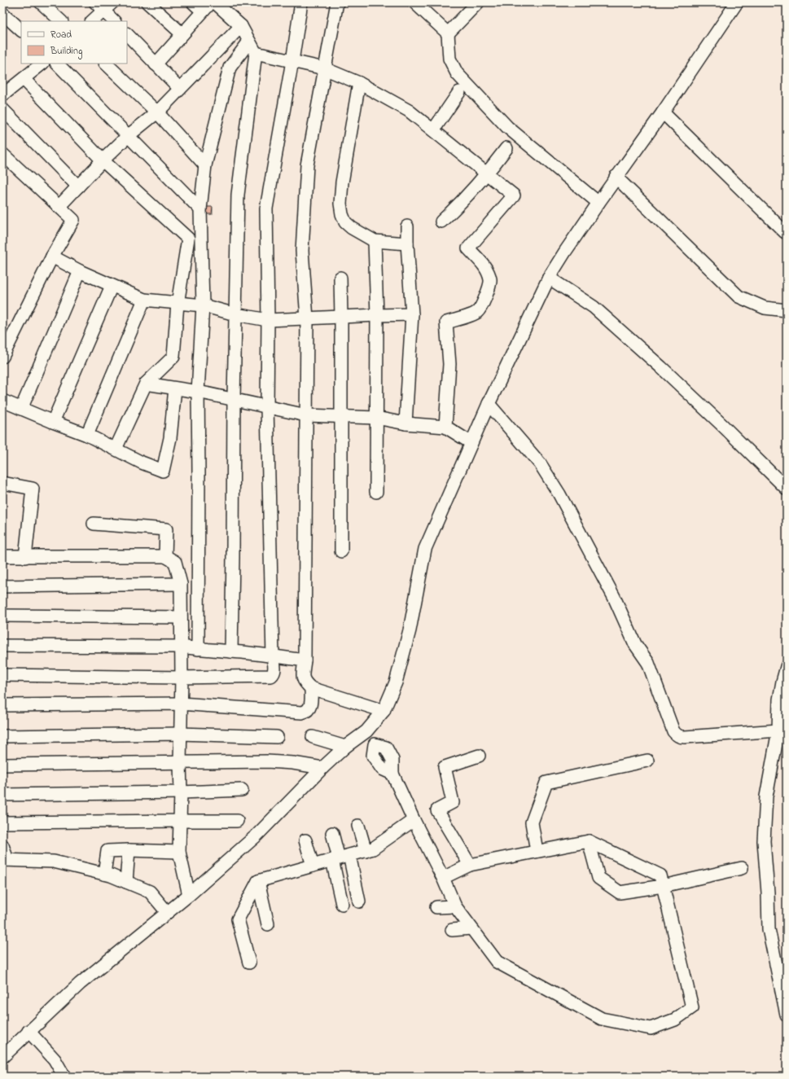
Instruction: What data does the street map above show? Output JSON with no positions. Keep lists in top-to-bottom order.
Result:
{
  "legend": ["Road", "Building"]
}
